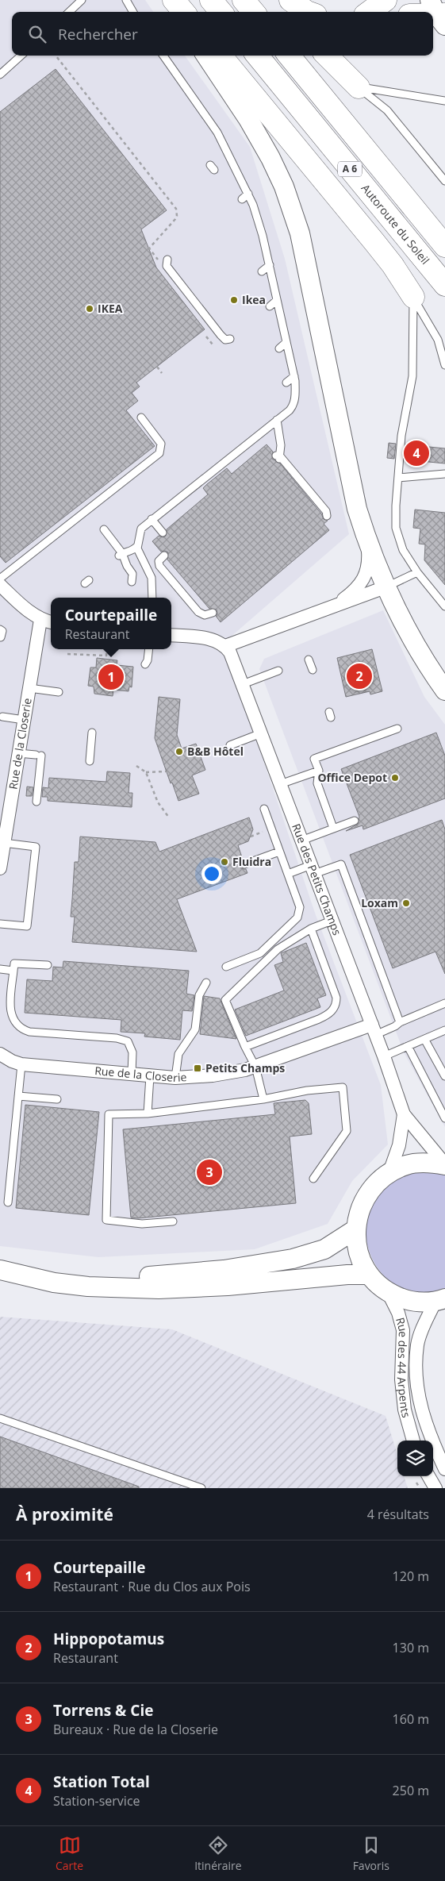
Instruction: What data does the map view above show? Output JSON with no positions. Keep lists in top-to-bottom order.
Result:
{
  "streets": {
    "highway": ["A 6", "Autoroute du Soleil"],
    "street": ["Rue de la Closerie", "Rue des Petits Champs", "Rue des 44 Arpents"]
  },
  "crossings": [
    ["Rue de la Closerie", "Rue des Petits Champs"]
  ],
  "places": {
    "other": [
      "Ikea",
      "IKEA",
      "B&B Hôtel",
      "Office Depot",
      "Fluidra",
      "Loxam"
    ],
    "transit": ["Petits Champs"]
  },
  "page": {
    "search": "Rechercher",
    "pins": [
      "4",
      "2",
      "1",
      "3"
    ],
    "popup": ["Courtepaille", "Restaurant"],
    "heading": ["À proximité", "4 résultats"],
    "list": [
      {
        "mark": "1",
        "name": "Courtepaille",
        "note": "Restaurant · Rue du Clos aux Pois",
        "value": "120 m"
      },
      {
        "mark": "2",
        "name": "Hippopotamus",
        "note": "Restaurant",
        "value": "130 m"
      },
      {
        "mark": "3",
        "name": "Torrens & Cie",
        "note": "Bureaux · Rue de la Closerie",
        "value": "160 m"
      },
      {
        "mark": "4",
        "name": "Station Total",
        "note": "Station-service",
        "value": "250 m"
      }
    ],
    "nav": ["Carte", "Itinéraire", "Favoris"]
  }
}
